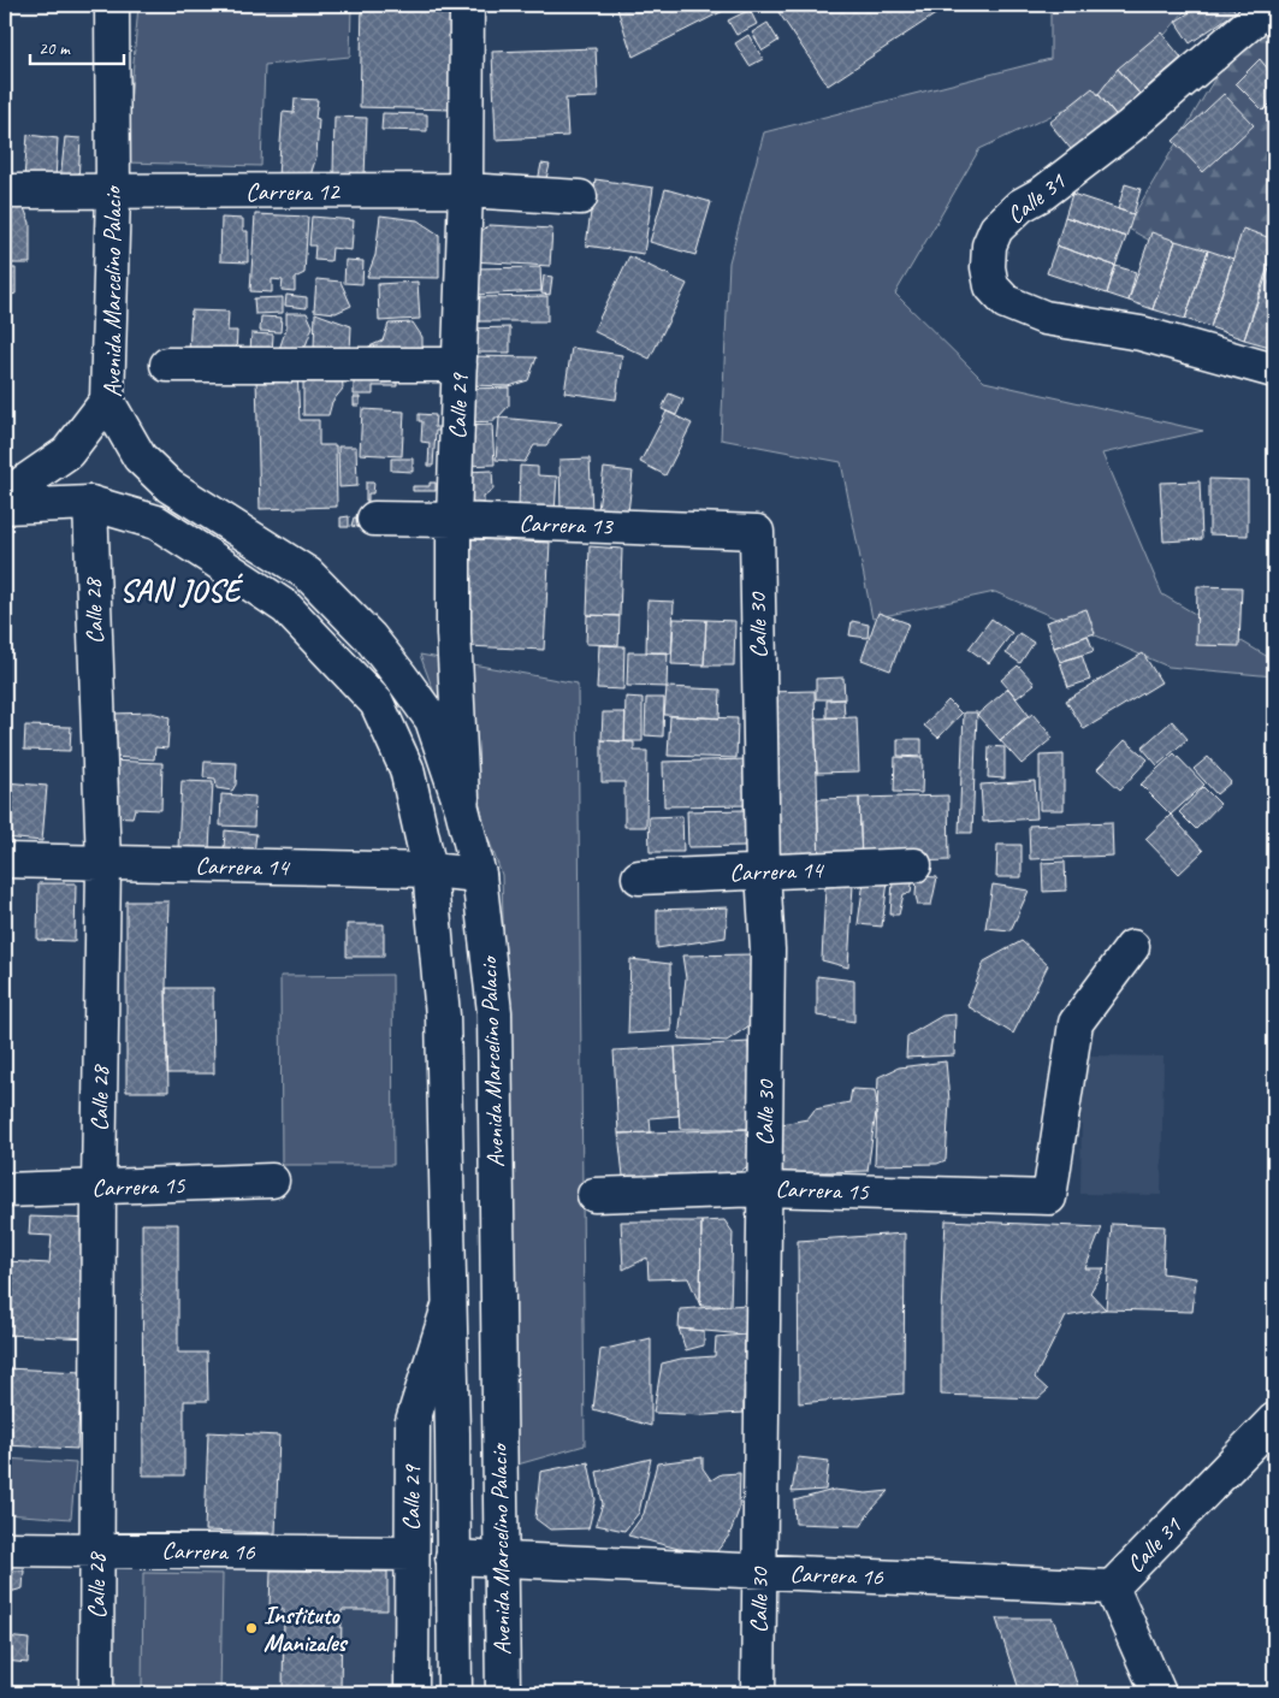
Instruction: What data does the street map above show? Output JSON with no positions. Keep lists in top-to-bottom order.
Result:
{
  "streets": {
    "street": [
      "Carrera 12",
      "Calle 31",
      "Avenida Marcelino Palacio",
      "Calle 29",
      "Carrera 13",
      "Calle 28",
      "Calle 30",
      "Carrera 14",
      "Carrera 15",
      "Carrera 16"
    ]
  },
  "crossings": [
    ["Carrera 12", "Avenida Marcelino Palacio"],
    ["Carrera 12", "Calle 29"],
    ["Calle 31", "Carrera 16"],
    ["Avenida Marcelino Palacio", "Calle 29"],
    ["Avenida Marcelino Palacio", "Calle 28"],
    ["Avenida Marcelino Palacio", "Carrera 14"],
    ["Avenida Marcelino Palacio", "Carrera 16"],
    ["Calle 29", "Carrera 13"],
    ["Calle 29", "Carrera 16"],
    ["Carrera 13", "Calle 30"],
    ["Calle 28", "Carrera 14"],
    ["Calle 28", "Carrera 15"],
    ["Calle 28", "Carrera 16"],
    ["Calle 30", "Carrera 14"],
    ["Calle 30", "Carrera 15"],
    ["Calle 30", "Carrera 16"]
  ],
  "districts": ["SAN JOSÉ"],
  "places": ["Instituto Manizales"],
  "scale_bar": "20 m"
}
